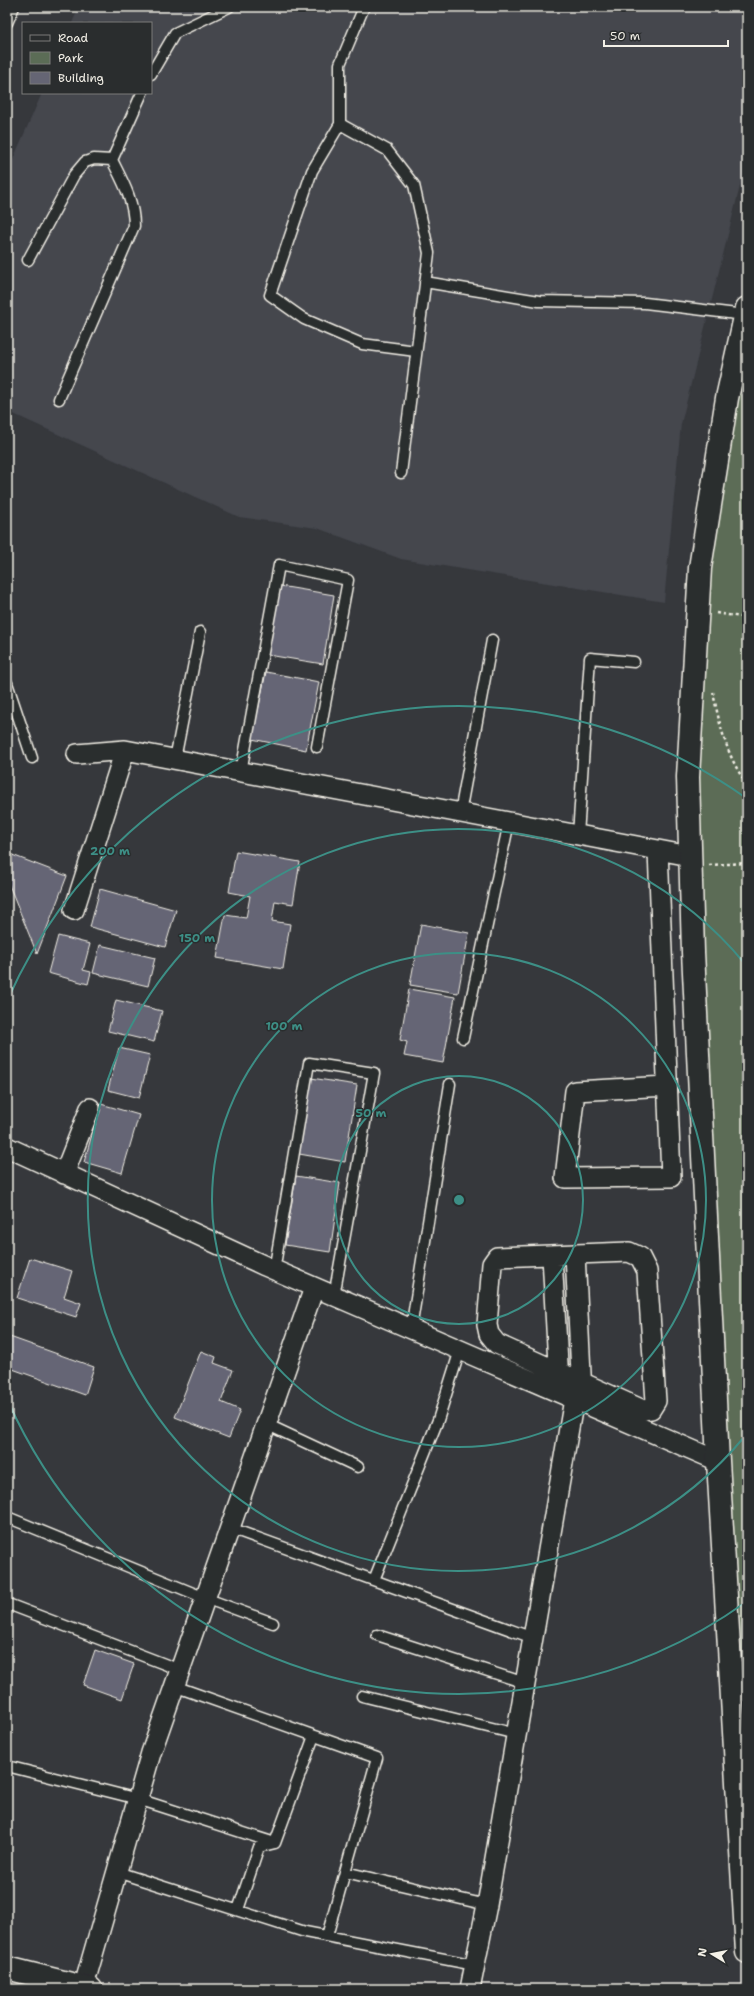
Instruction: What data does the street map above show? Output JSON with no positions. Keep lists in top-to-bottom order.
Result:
{
  "legend": ["Road", "Park", "Building"],
  "scale_bar": "50 m",
  "north": "left",
  "rings": [
    "200 m",
    "150 m",
    "100 m",
    "50 m"
  ]
}
